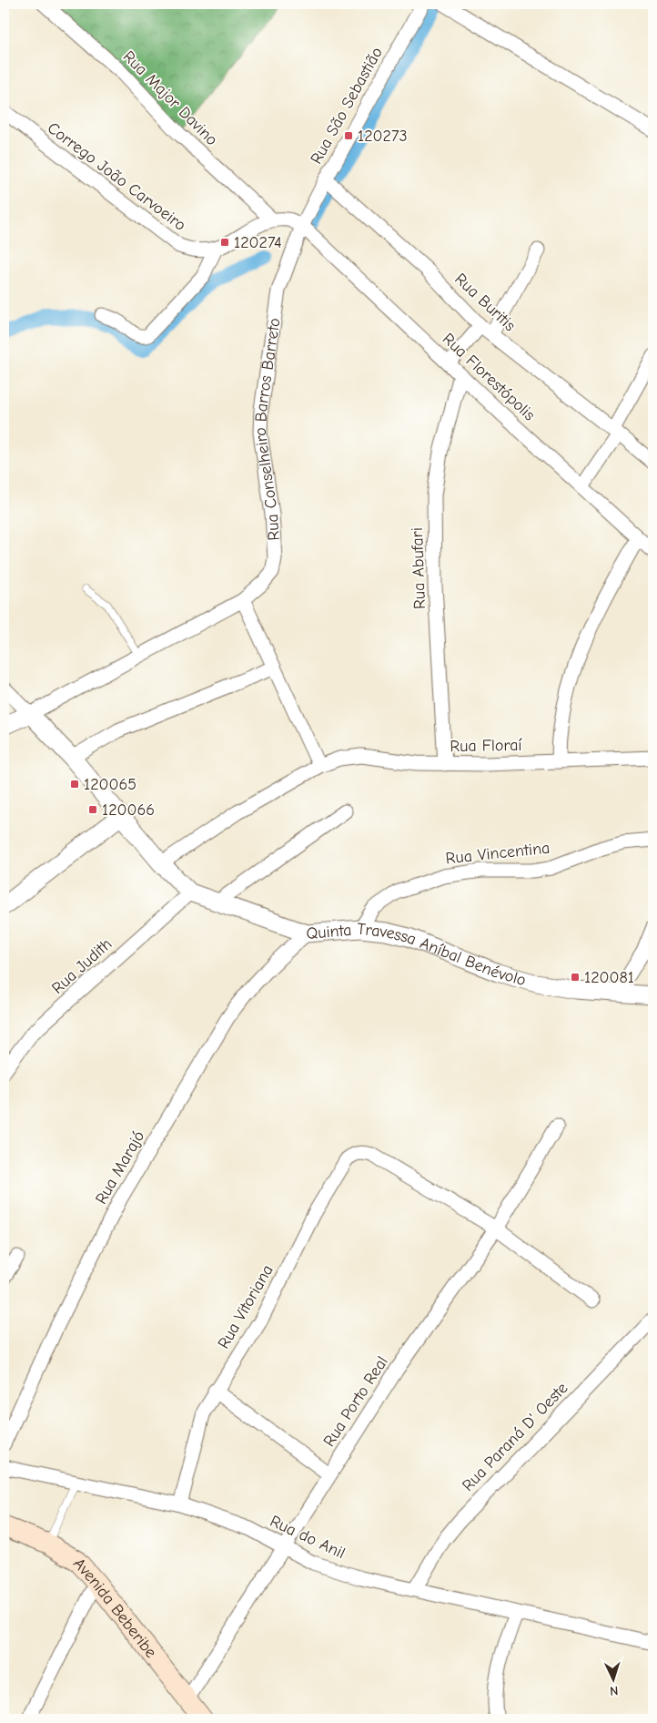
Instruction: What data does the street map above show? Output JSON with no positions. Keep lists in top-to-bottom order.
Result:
{
  "streets": {
    "main road": ["Avenida Beberibe"],
    "street": [
      "Rua Major Davino",
      "Rua São Sebastião",
      "Corrego João Carvoeiro",
      "Rua Buritis",
      "Rua Florestópolis",
      "Rua Conselheiro Barros Barreto",
      "Rua Abufari",
      "Rua Floraí",
      "Rua Vincentina",
      "Quinta Travessa Aníbal Benévolo",
      "Rua Judith",
      "Rua Marajó",
      "Rua Vitoriana",
      "Rua Porto Real",
      "Rua Paraná D' Oeste",
      "Rua do Anil"
    ]
  },
  "crossings": [
    ["Rua São Sebastião", "Rua Buritis"],
    ["Rua São Sebastião", "Rua Florestópolis"],
    ["Rua São Sebastião", "Rua Conselheiro Barros Barreto"],
    ["Rua Florestópolis", "Rua Conselheiro Barros Barreto"],
    ["Rua Florestópolis", "Rua Abufari"],
    ["Rua Conselheiro Barros Barreto", "Quinta Travessa Aníbal Benévolo"],
    ["Rua Abufari", "Rua Floraí"],
    ["Rua Floraí", "Quinta Travessa Aníbal Benévolo"],
    ["Rua Vincentina", "Quinta Travessa Aníbal Benévolo"],
    ["Quinta Travessa Aníbal Benévolo", "Rua Judith"],
    ["Quinta Travessa Aníbal Benévolo", "Rua Marajó"],
    ["Rua Vitoriana", "Rua Porto Real"],
    ["Rua Vitoriana", "Rua do Anil"],
    ["Rua Porto Real", "Rua do Anil"],
    ["Rua Porto Real", "Avenida Beberibe"],
    ["Rua Paraná D' Oeste", "Rua do Anil"]
  ],
  "places": {
    "transit": [
      "120273",
      "120274",
      "120065",
      "120066",
      "120081"
    ]
  },
  "north": "bottom"
}
